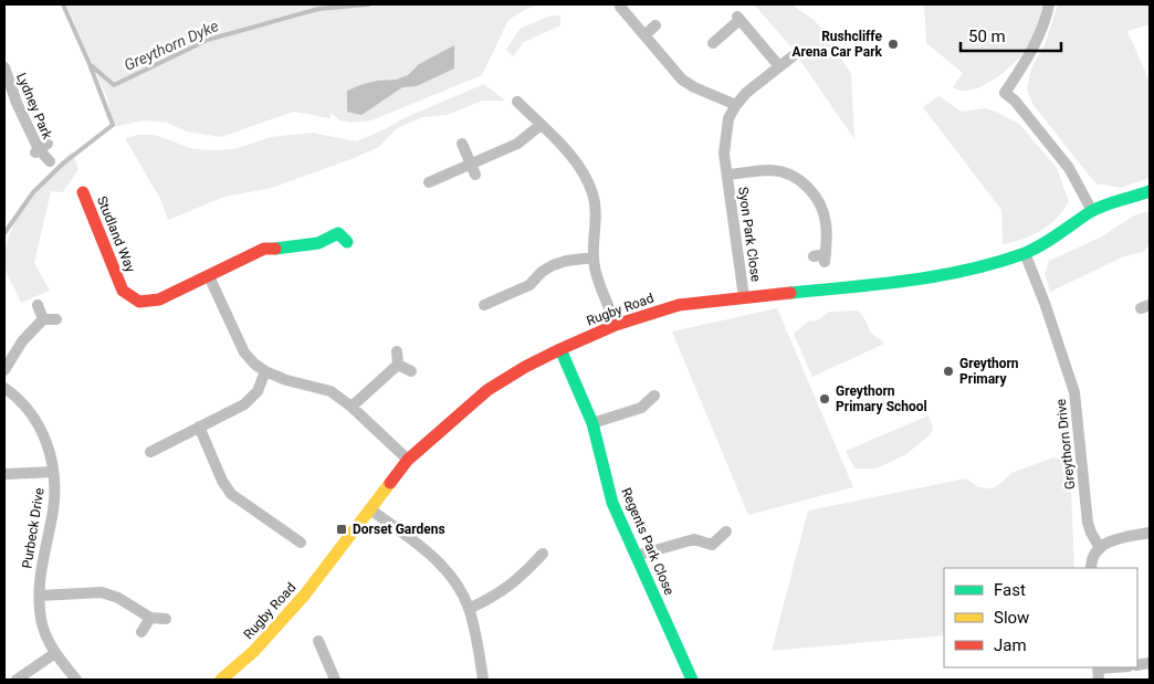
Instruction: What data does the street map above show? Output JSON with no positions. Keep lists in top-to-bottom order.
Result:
{
  "streets": {
    "street": [
      "Lydney Park",
      "Studland Way",
      "Syon Park Close",
      "Rugby Road",
      "Greythorn Drive",
      "Purbeck Drive",
      "Regents Park Close"
    ]
  },
  "crossings": [
    ["Syon Park Close", "Rugby Road"],
    ["Rugby Road", "Greythorn Drive"],
    ["Rugby Road", "Regents Park Close"]
  ],
  "water": ["Greythorn Dyke"],
  "places": {
    "other": ["Rushcliffe Arena Car Park", "Greythorn Primary", "Greythorn Primary School"],
    "transit": ["Dorset Gardens"]
  },
  "legend": ["Fast", "Slow", "Jam"],
  "scale_bar": "50 m"
}
